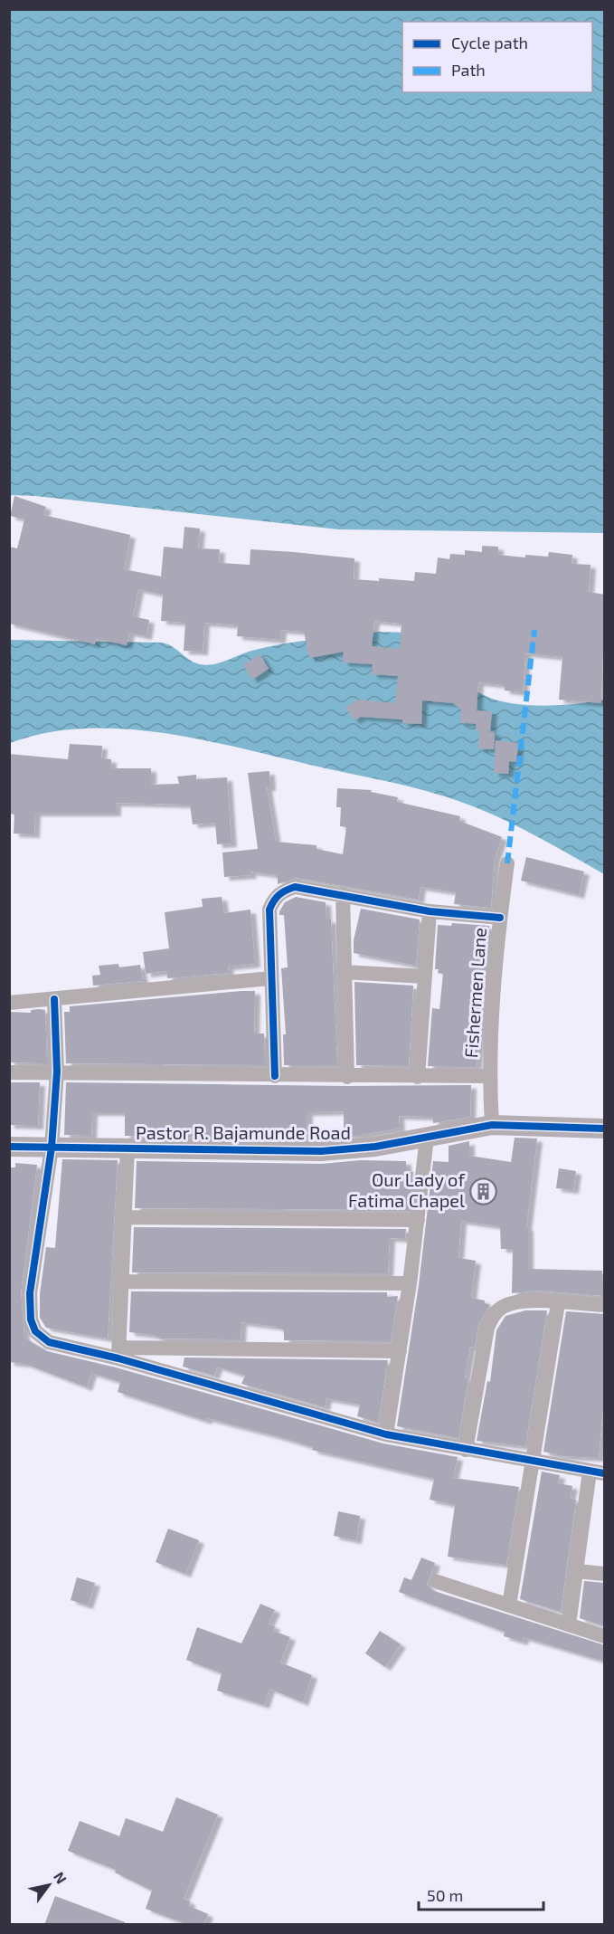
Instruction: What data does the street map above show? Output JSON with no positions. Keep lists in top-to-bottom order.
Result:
{
  "streets": {
    "street": ["Fishermen Lane", "Pastor R. Bajamunde Road"]
  },
  "crossings": [
    ["Fishermen Lane", "Pastor R. Bajamunde Road"]
  ],
  "places": {
    "building": ["Our Lady of Fatima Chapel"]
  },
  "legend": ["Cycle path", "Path"],
  "scale_bar": "50 m",
  "north": "top right"
}
